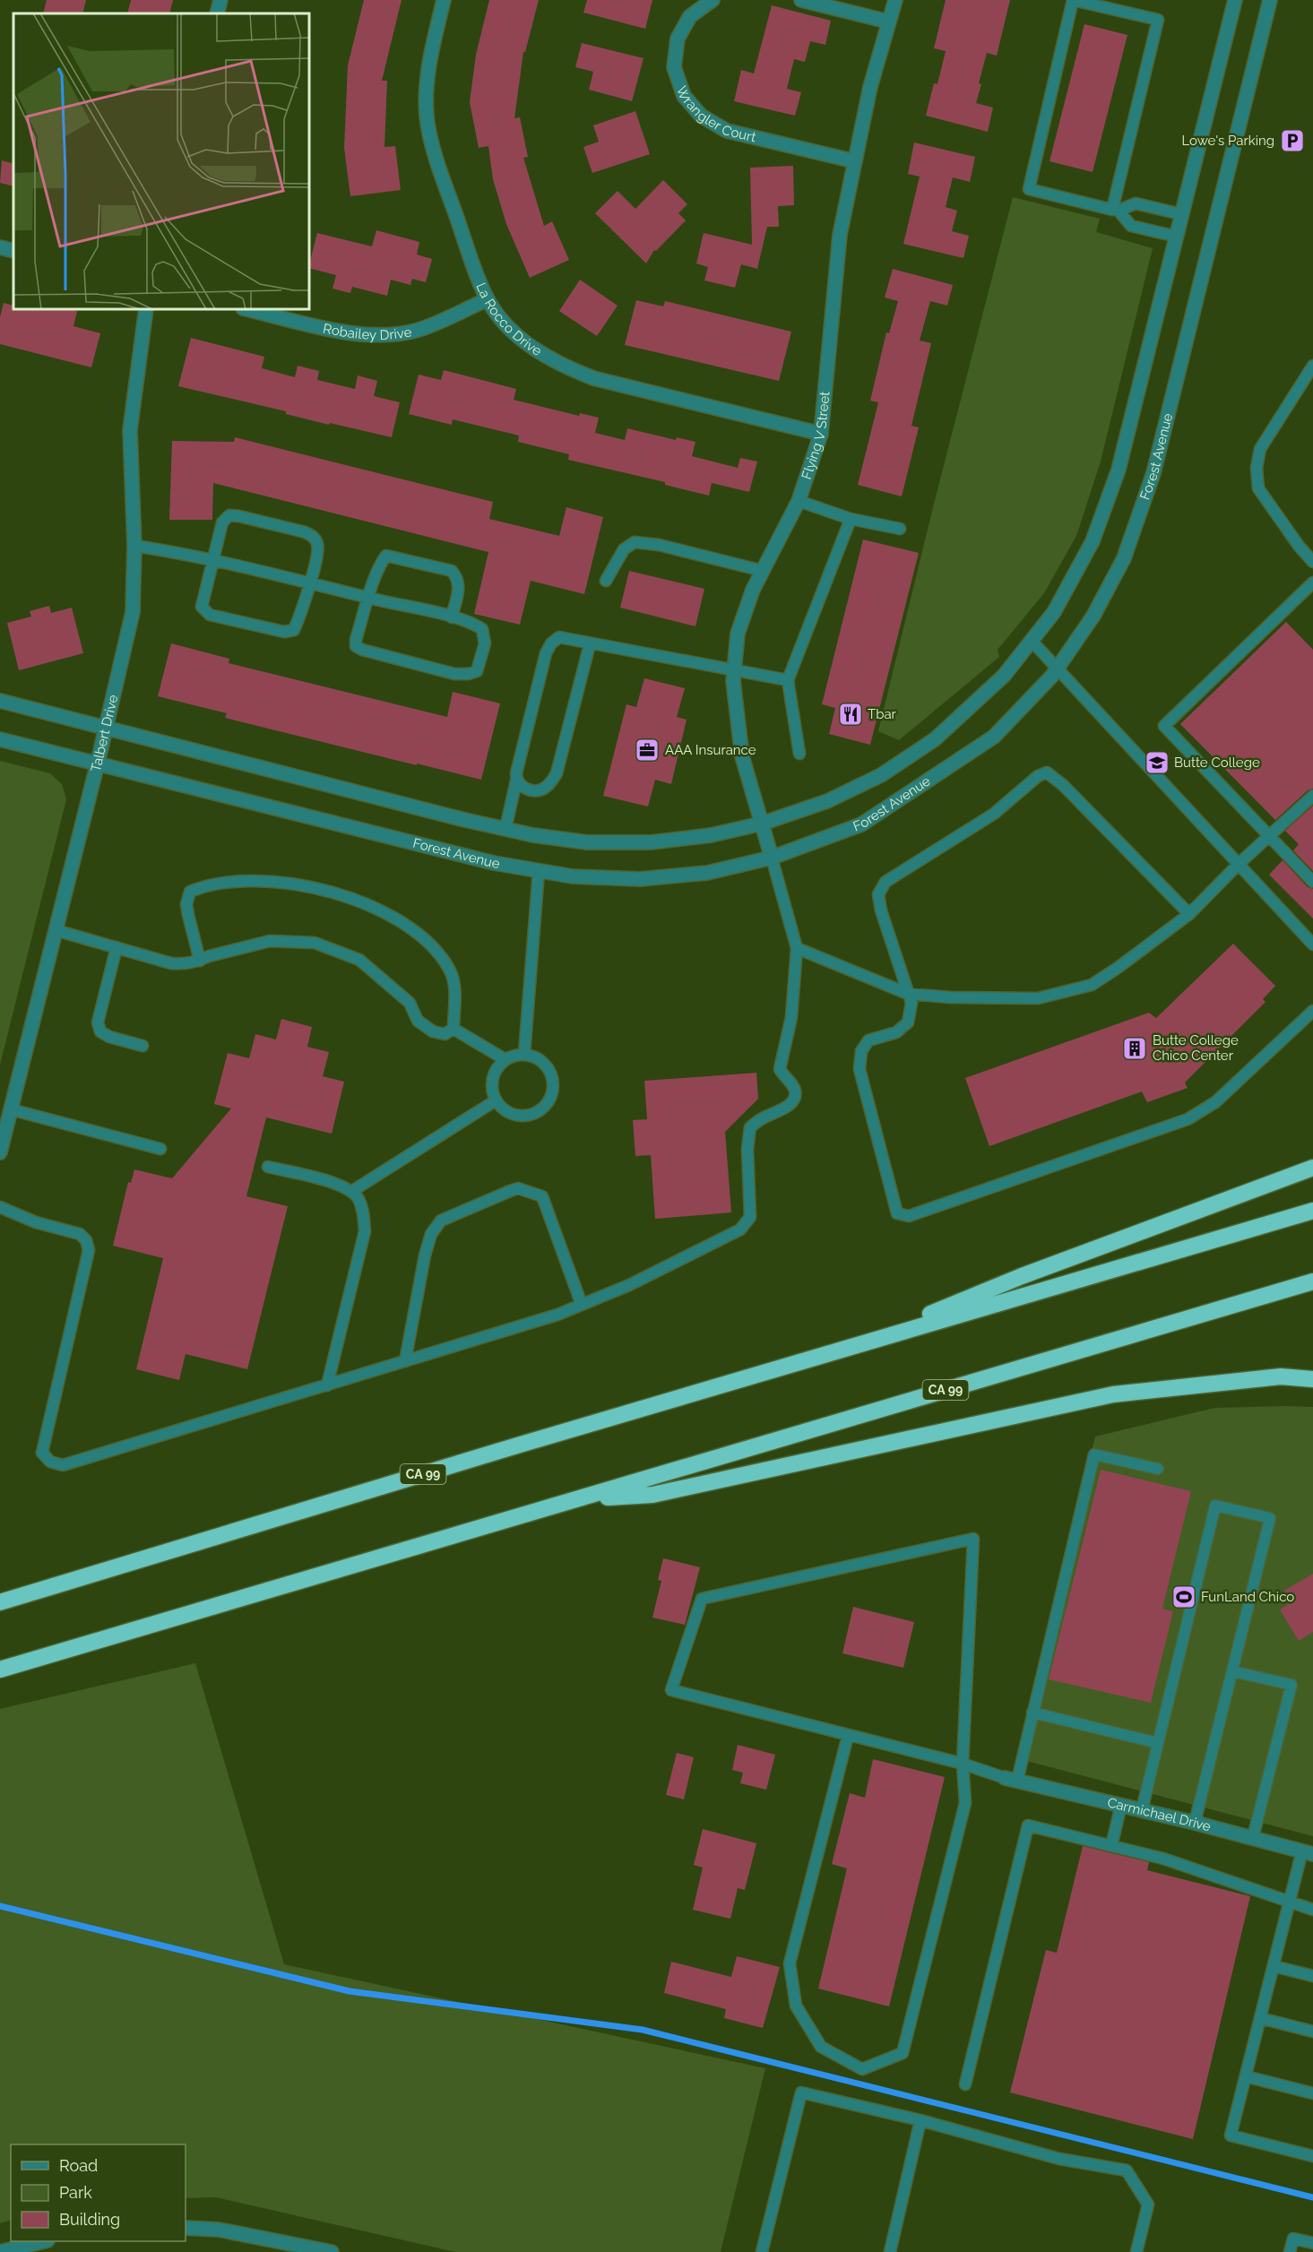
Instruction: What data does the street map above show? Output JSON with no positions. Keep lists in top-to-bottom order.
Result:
{
  "streets": {
    "highway": ["CA 99"],
    "street": [
      "Wrangler Court",
      "La Rocco Drive",
      "Robailey Drive",
      "Flying V Street",
      "Forest Avenue",
      "Talbert Drive",
      "Carmichael Drive"
    ]
  },
  "crossings": [
    ["Wrangler Court", "Flying V Street"],
    ["La Rocco Drive", "Robailey Drive"],
    ["La Rocco Drive", "Flying V Street"],
    ["Flying V Street", "Forest Avenue"],
    ["Forest Avenue", "Talbert Drive"]
  ],
  "places": {
    "parking": ["Lowe's Parking"],
    "restaurant": ["Tbar"],
    "office": ["AAA Insurance"],
    "school or university": ["Butte College"],
    "building": ["Butte College Chico Center"],
    "sports": ["FunLand Chico"]
  },
  "legend": ["Road", "Park", "Building"]
}
